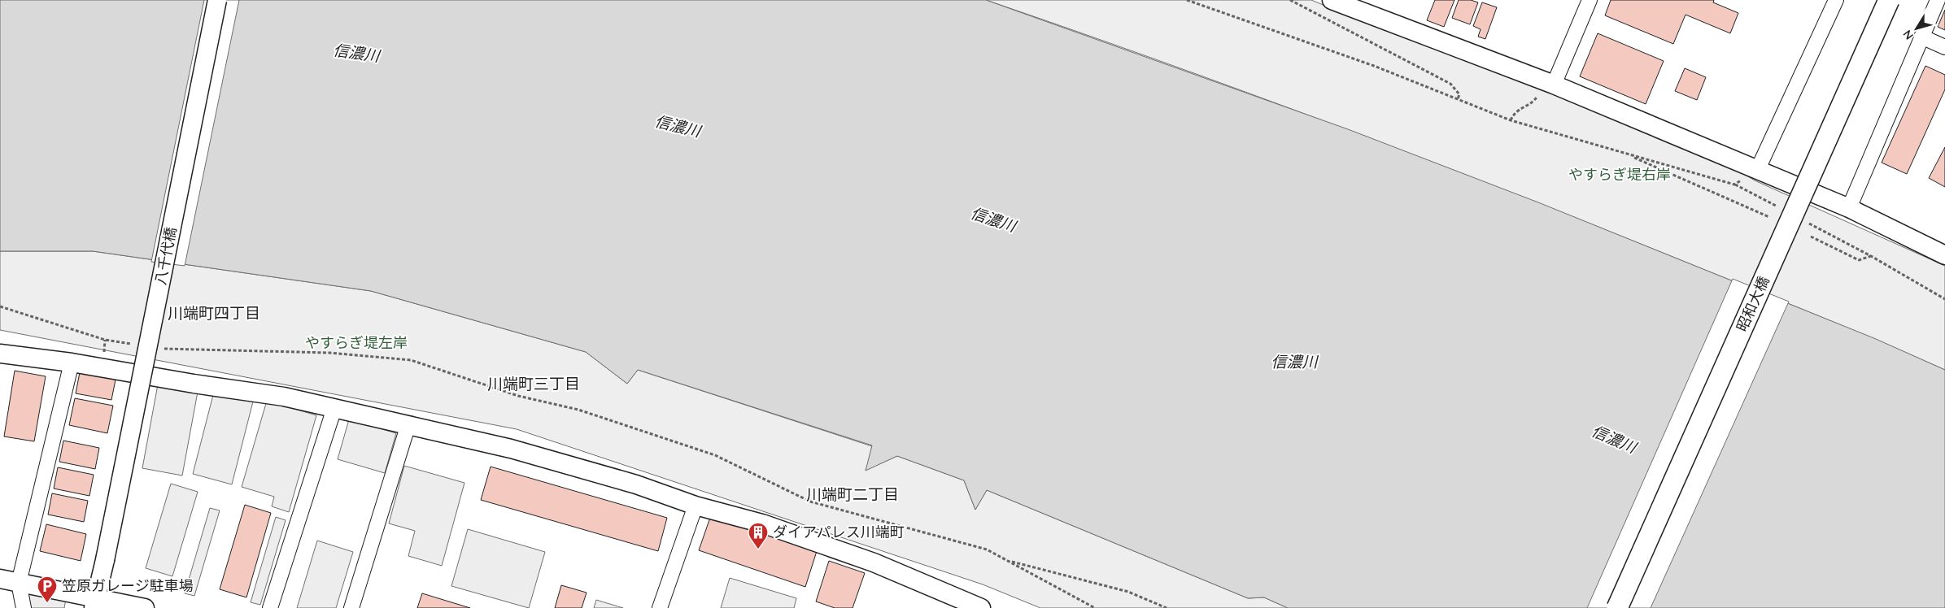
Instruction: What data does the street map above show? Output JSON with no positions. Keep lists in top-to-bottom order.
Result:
{
  "streets": {
    "main road": ["昭和大橋"],
    "street": ["八千代橋"]
  },
  "districts": ["川端町四丁目", "川端町三丁目", "川端町二丁目"],
  "water": ["信濃川"],
  "parks": ["やすらぎ堤右岸", "やすらぎ堤左岸"],
  "places": {
    "building": ["ダイアパレス川端町"],
    "parking": ["笠原ガレージ駐車場"]
  },
  "north": "bottom left"
}
